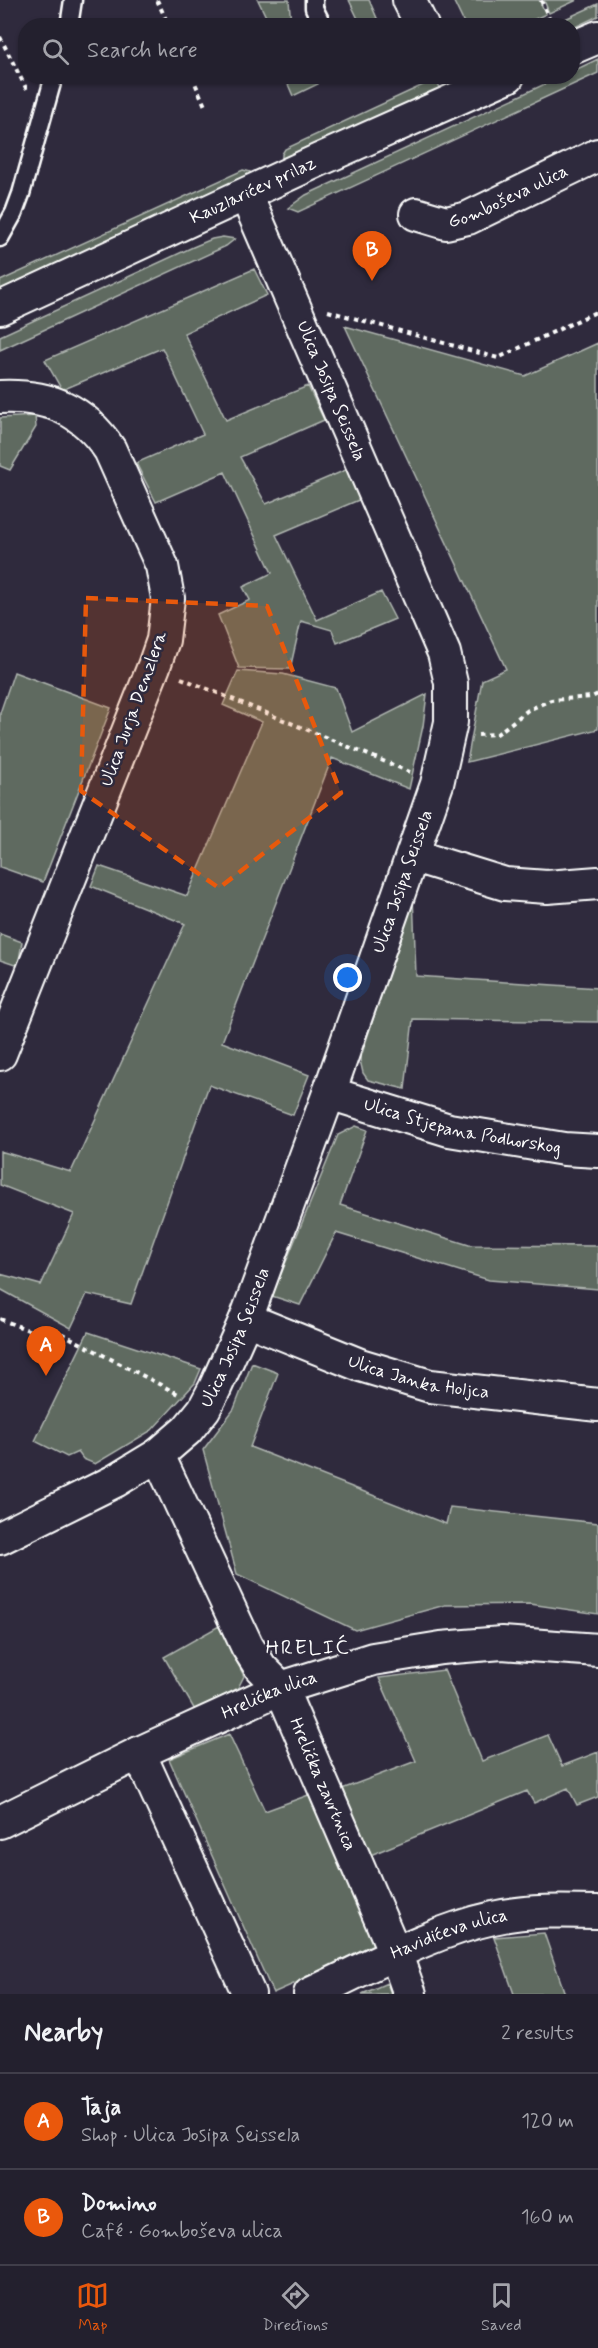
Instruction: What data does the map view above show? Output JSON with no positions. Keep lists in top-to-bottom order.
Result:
{
  "streets": {
    "street": [
      "Kauzlarićev prilaz",
      "Gomboševa ulica",
      "Ulica Josipa Seissela",
      "Ulica Jurja Denzlera",
      "Ulica Stjepana Podhorskog",
      "Ulica Janka Holjca",
      "Hrelićka ulica",
      "Hrelićka zavrtnica",
      "Havidićeva ulica"
    ]
  },
  "crossings": [
    ["Kauzlarićev prilaz", "Ulica Josipa Seissela"],
    ["Ulica Josipa Seissela", "Ulica Stjepana Podhorskog"],
    ["Ulica Josipa Seissela", "Ulica Janka Holjca"],
    ["Ulica Josipa Seissela", "Hrelićka zavrtnica"],
    ["Hrelićka ulica", "Hrelićka zavrtnica"],
    ["Hrelićka zavrtnica", "Havidićeva ulica"]
  ],
  "districts": ["HRELIĆ"],
  "page": {
    "search": "Search here",
    "pins": ["B", "A"],
    "heading": ["Nearby", "2 results"],
    "list": [
      {
        "mark": "A",
        "name": "Taja",
        "note": "Shop · Ulica Josipa Seissela",
        "value": "120 m"
      },
      {
        "mark": "B",
        "name": "Domino",
        "note": "Café · Gomboševa ulica",
        "value": "160 m"
      }
    ],
    "nav": ["Map", "Directions", "Saved"]
  }
}
